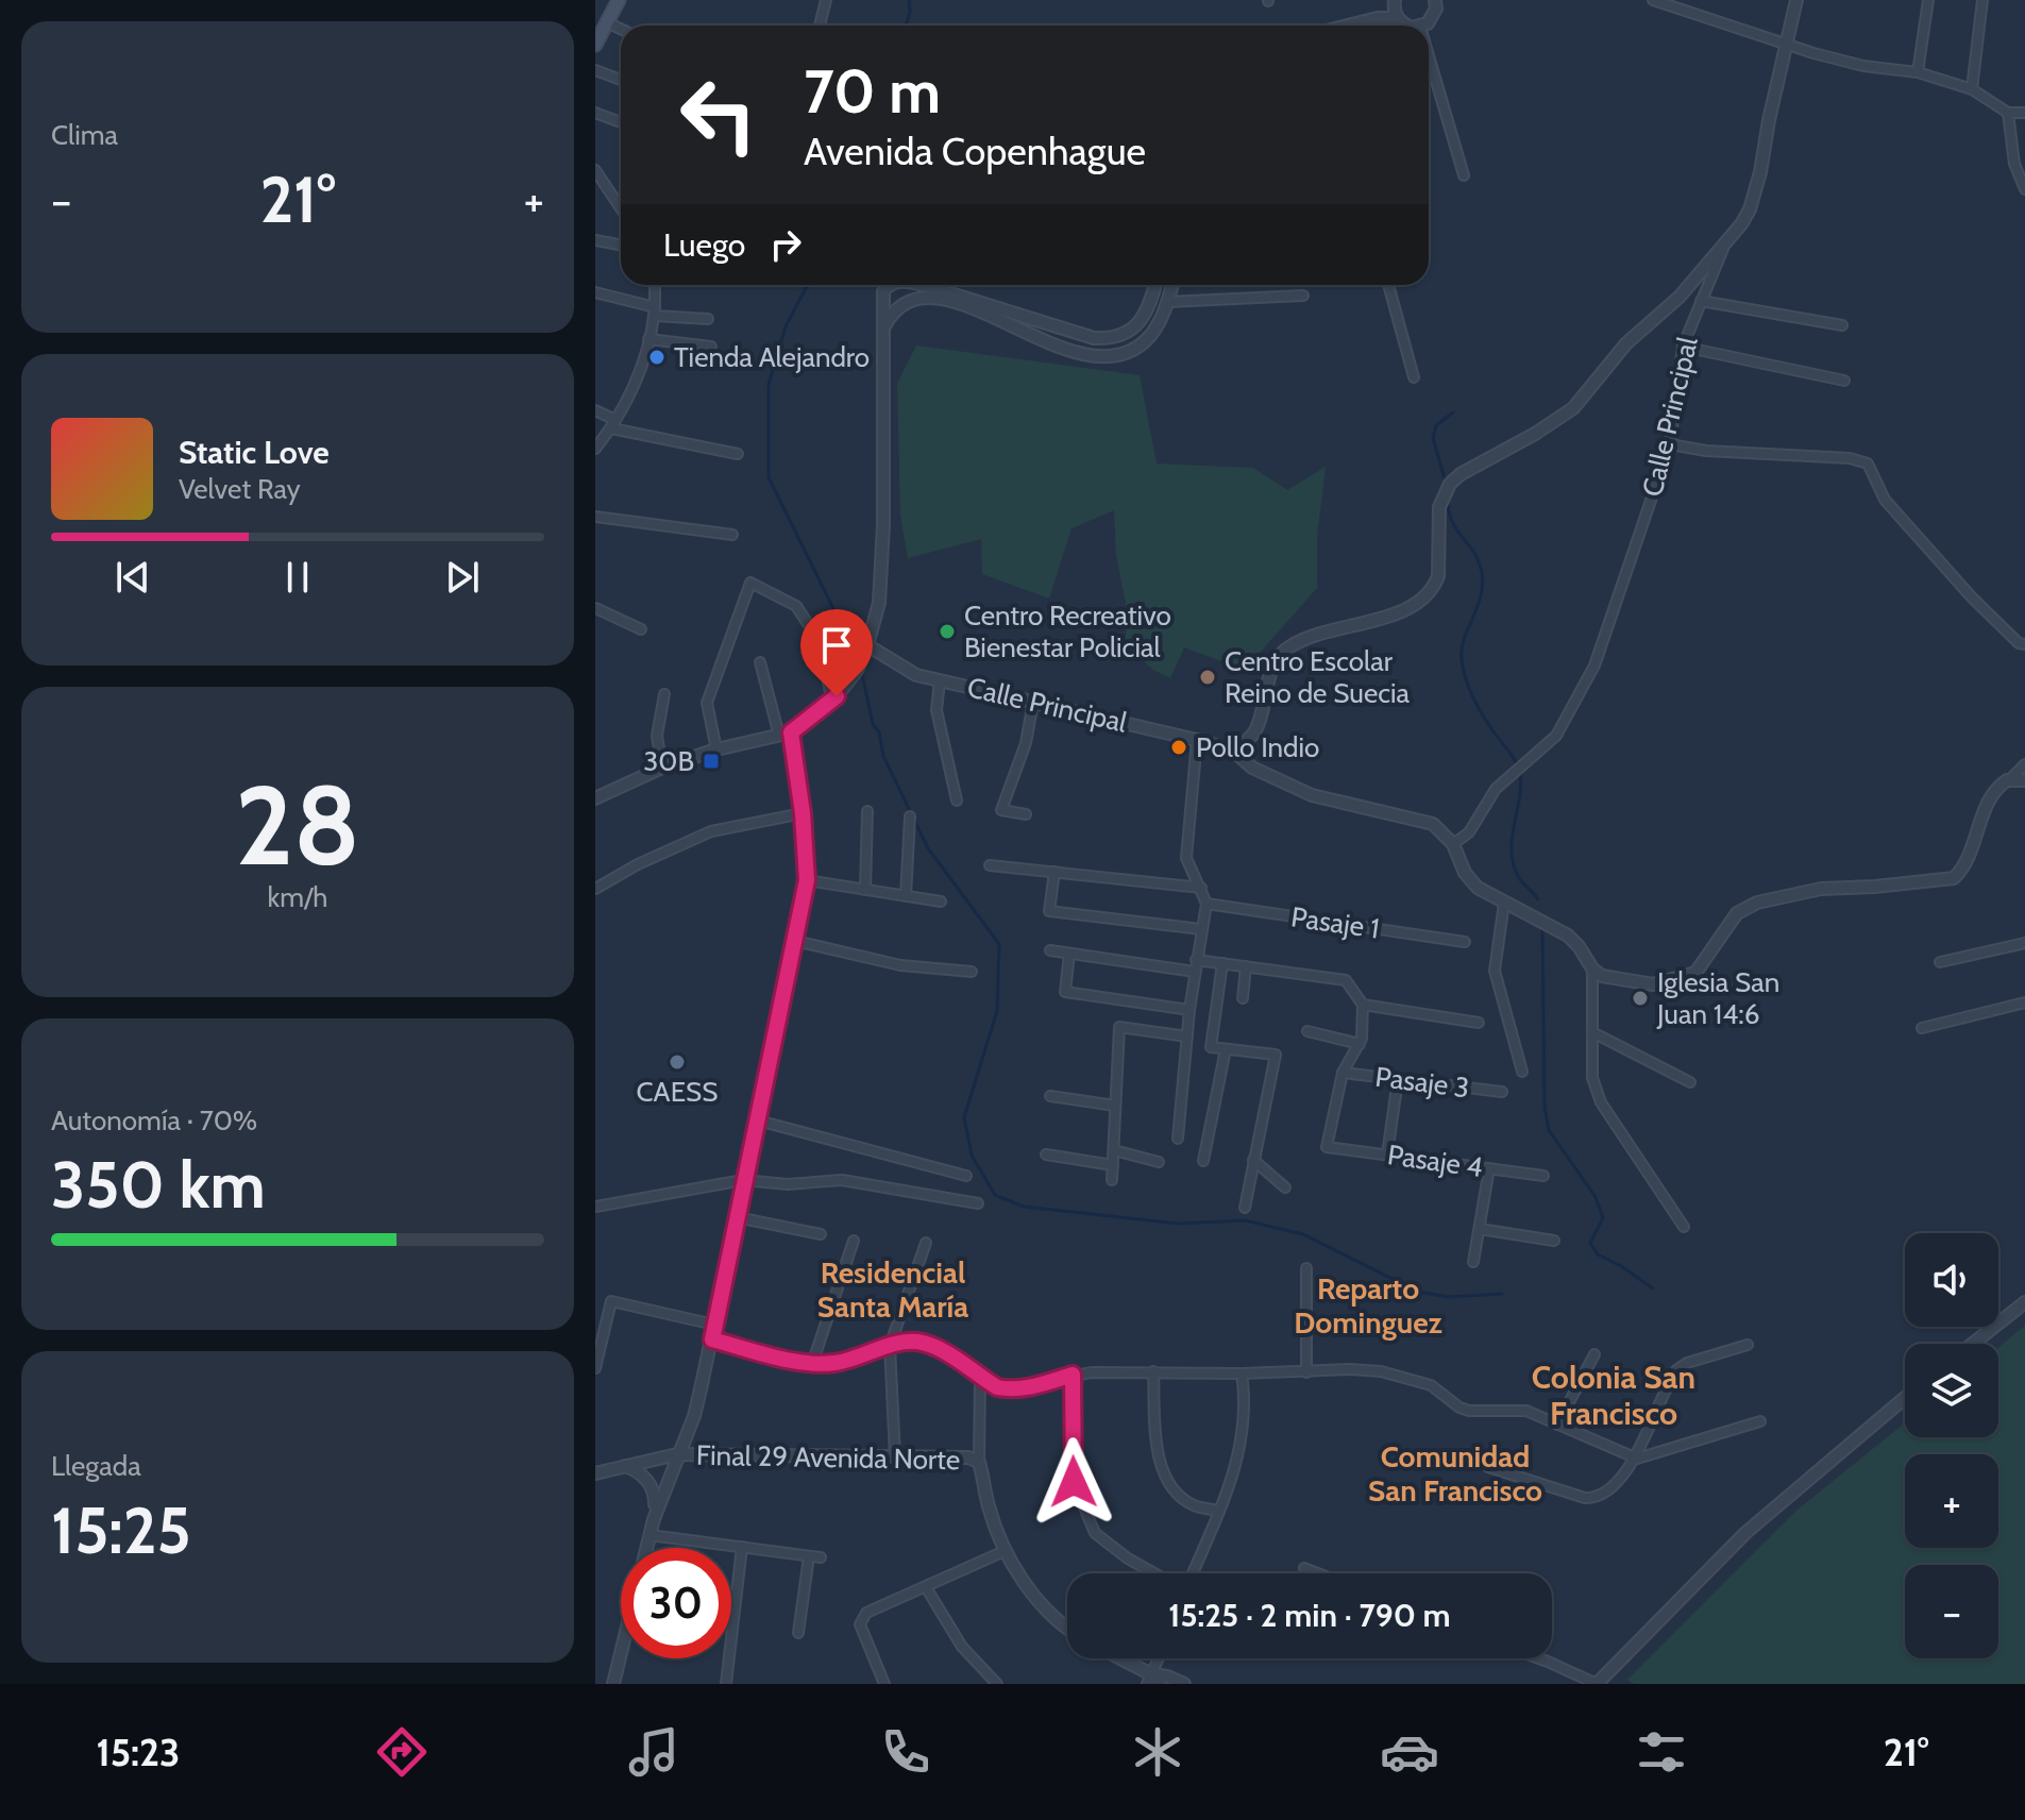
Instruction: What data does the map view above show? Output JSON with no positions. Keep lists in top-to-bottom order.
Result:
{
  "streets": {
    "street": [
      "Calle Principal",
      "Pasaje 1",
      "Pasaje 3",
      "Pasaje 4",
      "Final 29 Avenida Norte"
    ]
  },
  "crossings": [
    ["Pasaje 3", "Pasaje 4"]
  ],
  "districts": [
    "Residencial Santa María",
    "Reparto Dominguez",
    "Colonia San Francisco",
    "Comunidad San Francisco"
  ],
  "places": {
    "other": [
      "Tienda Alejandro",
      "Centro Recreativo Bienestar Policial",
      "Centro Escolar Reino de Suecia",
      "Pollo Indio",
      "Iglesia San Juan 14:6",
      "CAESS"
    ],
    "transit": ["30B"]
  },
  "page": {
    "tile": [
      "Clima",
      ["28", "km/h"],
      ["Autonomía · 70%", "350 km"],
      ["Llegada", "15:25"]
    ],
    "turn": ["70 m", "Avenida Copenhague"],
    "heat": ["−", "21°", "+"],
    "then": "Luego",
    "song": ["Static Love", "Velvet Ray"],
    "map_buttons": ["+", "−"],
    "limit": "30",
    "trip": "15:25 · 2 min · 790 m",
    "tabs": ["15:23", "21°"]
  }
}
